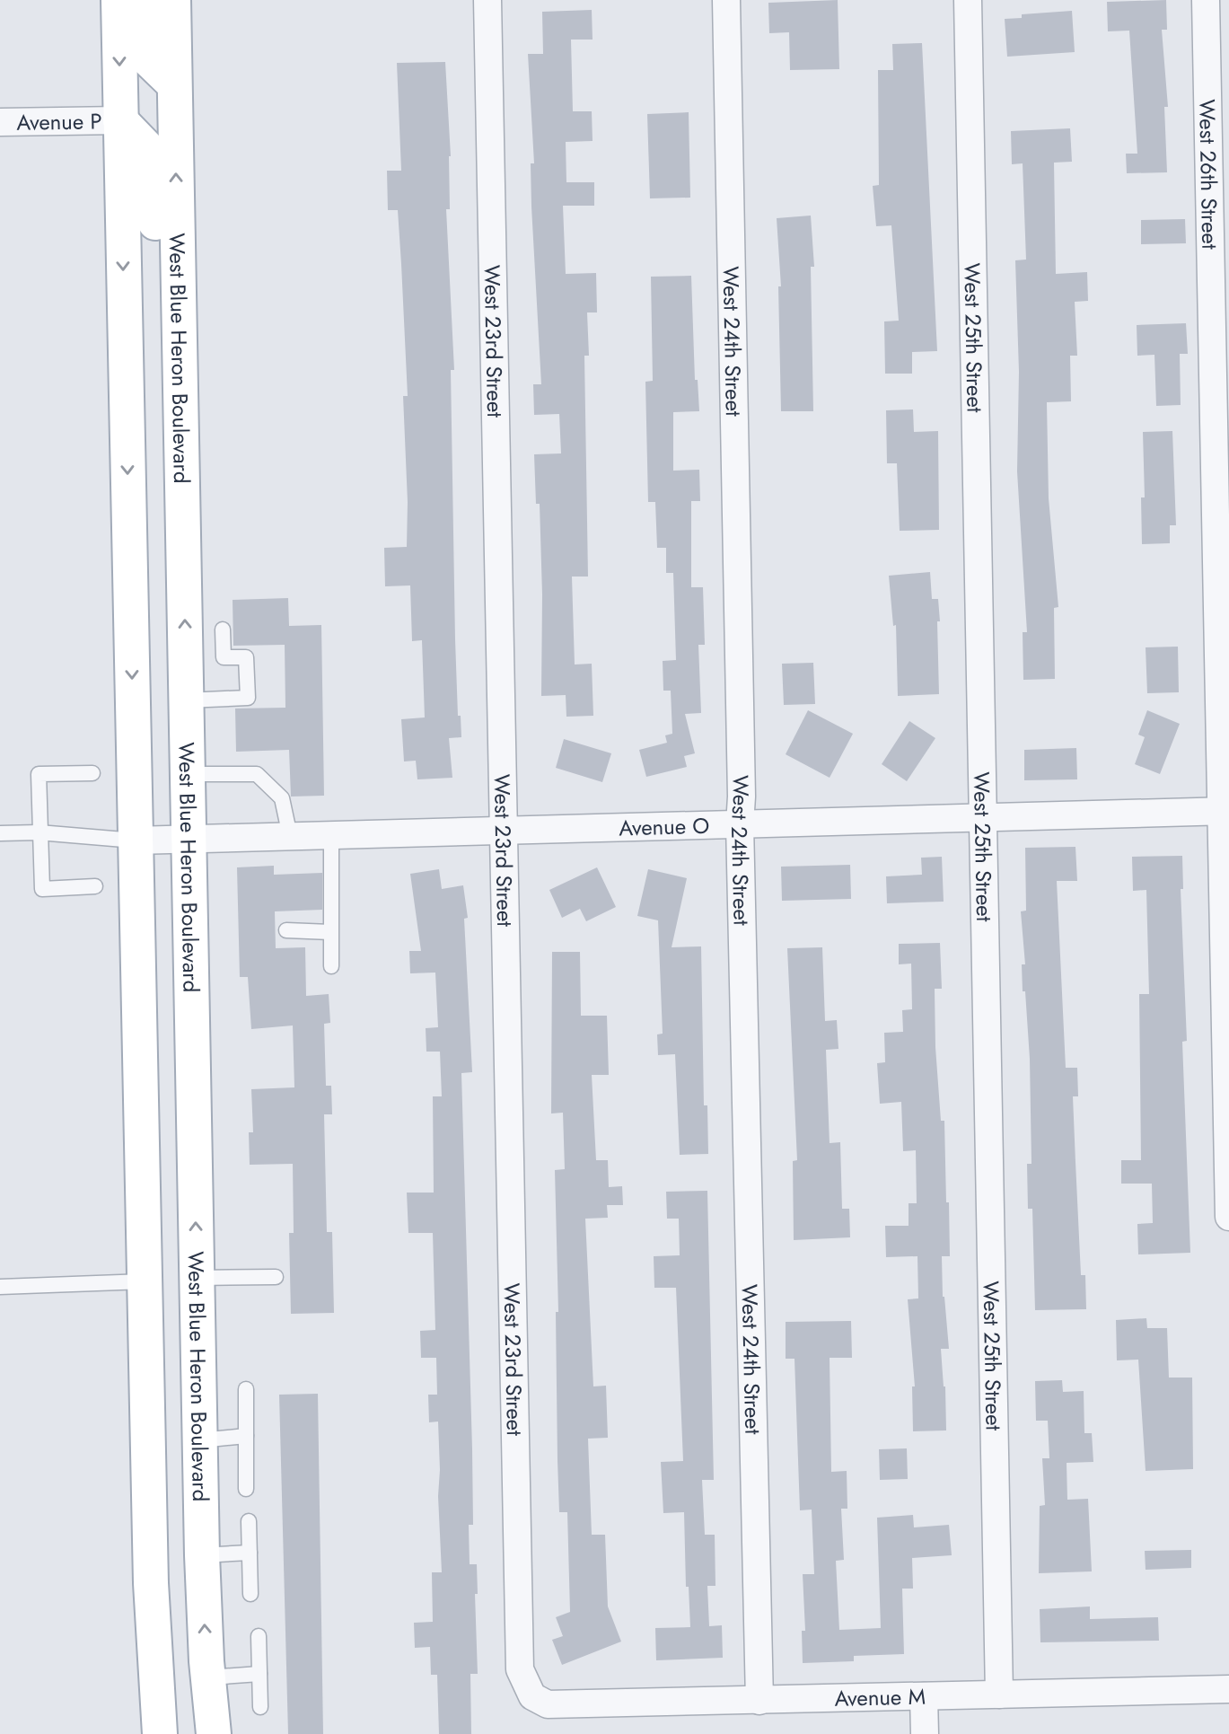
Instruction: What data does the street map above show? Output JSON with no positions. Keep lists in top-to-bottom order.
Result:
{
  "streets": {
    "main road": ["West Blue Heron Boulevard"],
    "street": [
      "Avenue P",
      "West 26th Street",
      "West 25th Street",
      "West 23rd Street",
      "West 24th Street",
      "Avenue O",
      "Avenue M"
    ]
  },
  "crossings": [
    ["West 26th Street", "Avenue O"],
    ["West 25th Street", "Avenue O"],
    ["West 25th Street", "Avenue M"],
    ["West 23rd Street", "Avenue O"],
    ["West 23rd Street", "Avenue M"],
    ["West 24th Street", "Avenue O"],
    ["West 24th Street", "Avenue M"],
    ["West Blue Heron Boulevard", "Avenue O"]
  ]
}
